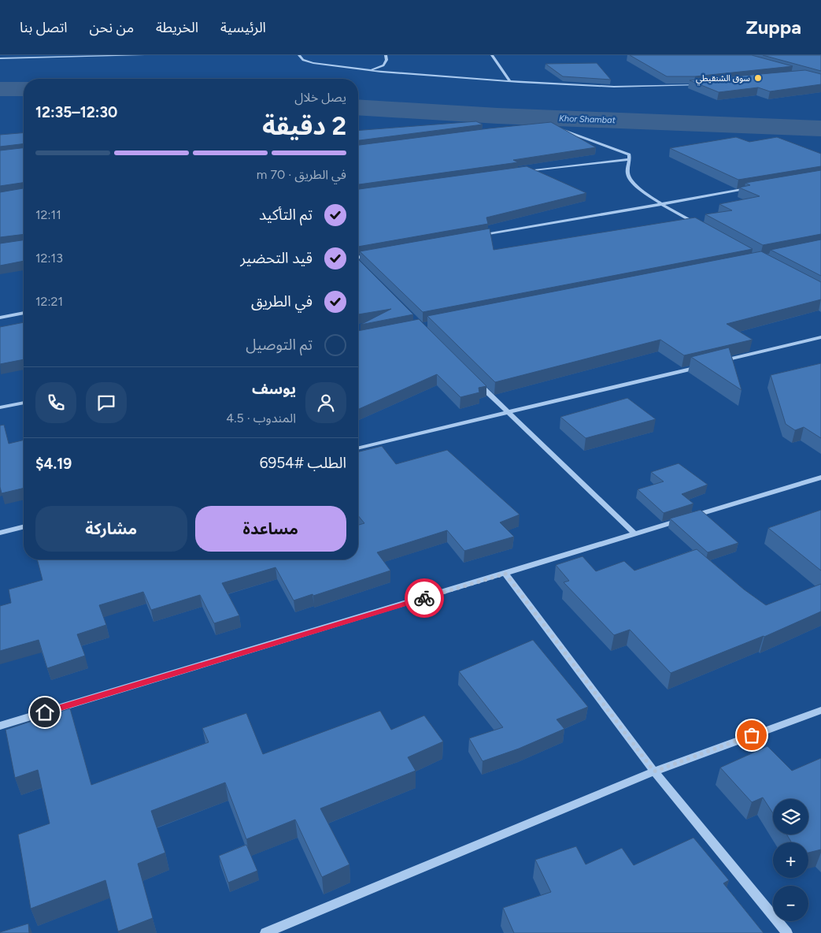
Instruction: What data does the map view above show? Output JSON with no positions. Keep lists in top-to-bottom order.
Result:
{
  "water": ["Khor Shambat"],
  "places": ["سوق الشنقيطي"],
  "page": {
    "header": "Zuppa",
    "nav": [
      "الرئيسية",
      "الخريطة",
      "من نحن",
      "اتصل بنا"
    ],
    "heading": ["2 دقيقة", "يصل خلال", "12:30–12:35"],
    "panel": [
      "يوسف",
      "المندوب · 4.5",
      "الطلب #6954",
      "$4.19"
    ],
    "bar": "في الطريق · 70 m",
    "list": [
      ["تم التأكيد", "12:11"],
      ["قيد التحضير", "12:13"],
      ["في الطريق", "12:21"],
      "تم التوصيل"
    ],
    "buttons": ["مساعدة", "مشاركة"],
    "map_buttons": ["+", "−"]
  }
}
